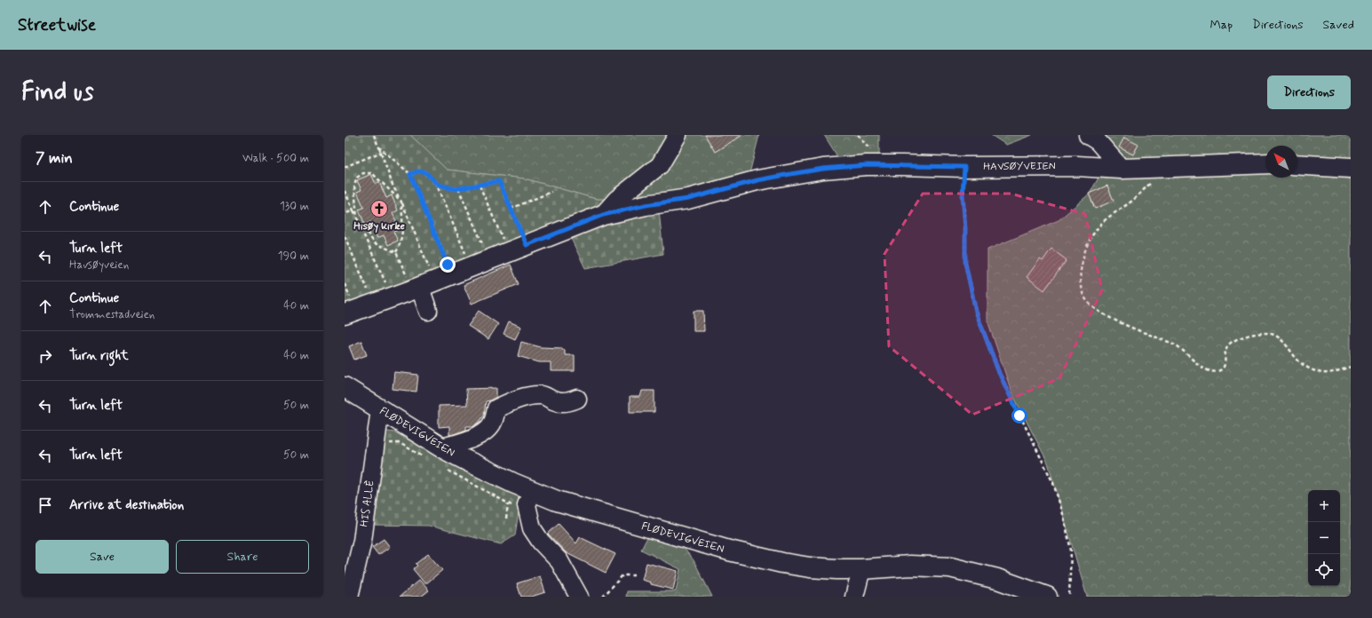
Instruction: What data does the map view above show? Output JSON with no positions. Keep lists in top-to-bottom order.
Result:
{
  "streets": {
    "main road": ["HAVSØYVEIEN", "FLØDEVIGVEIEN"],
    "street": ["HIS ALLÈ"]
  },
  "crossings": [
    ["FLØDEVIGVEIEN", "HIS ALLÈ"]
  ],
  "places": {
    "church": ["Hisøy kirke"]
  },
  "north": "top left",
  "page": {
    "header": "Streetwise",
    "nav": ["Map", "Directions", "Saved"],
    "buttons": [
      "Directions",
      ["Save", "Share"]
    ],
    "title": "Find us",
    "heading": ["7 min", "Walk · 500 m"],
    "list": [
      ["Continue", "130 m"],
      ["Turn left", "Havsøyveien", "190 m"],
      ["Continue", "Trommestadveien", "40 m"],
      ["Turn right", "40 m"],
      ["Turn left", "50 m"],
      ["Turn left", "50 m"],
      "Arrive at destination"
    ],
    "map_buttons": ["+", "−"]
  }
}
